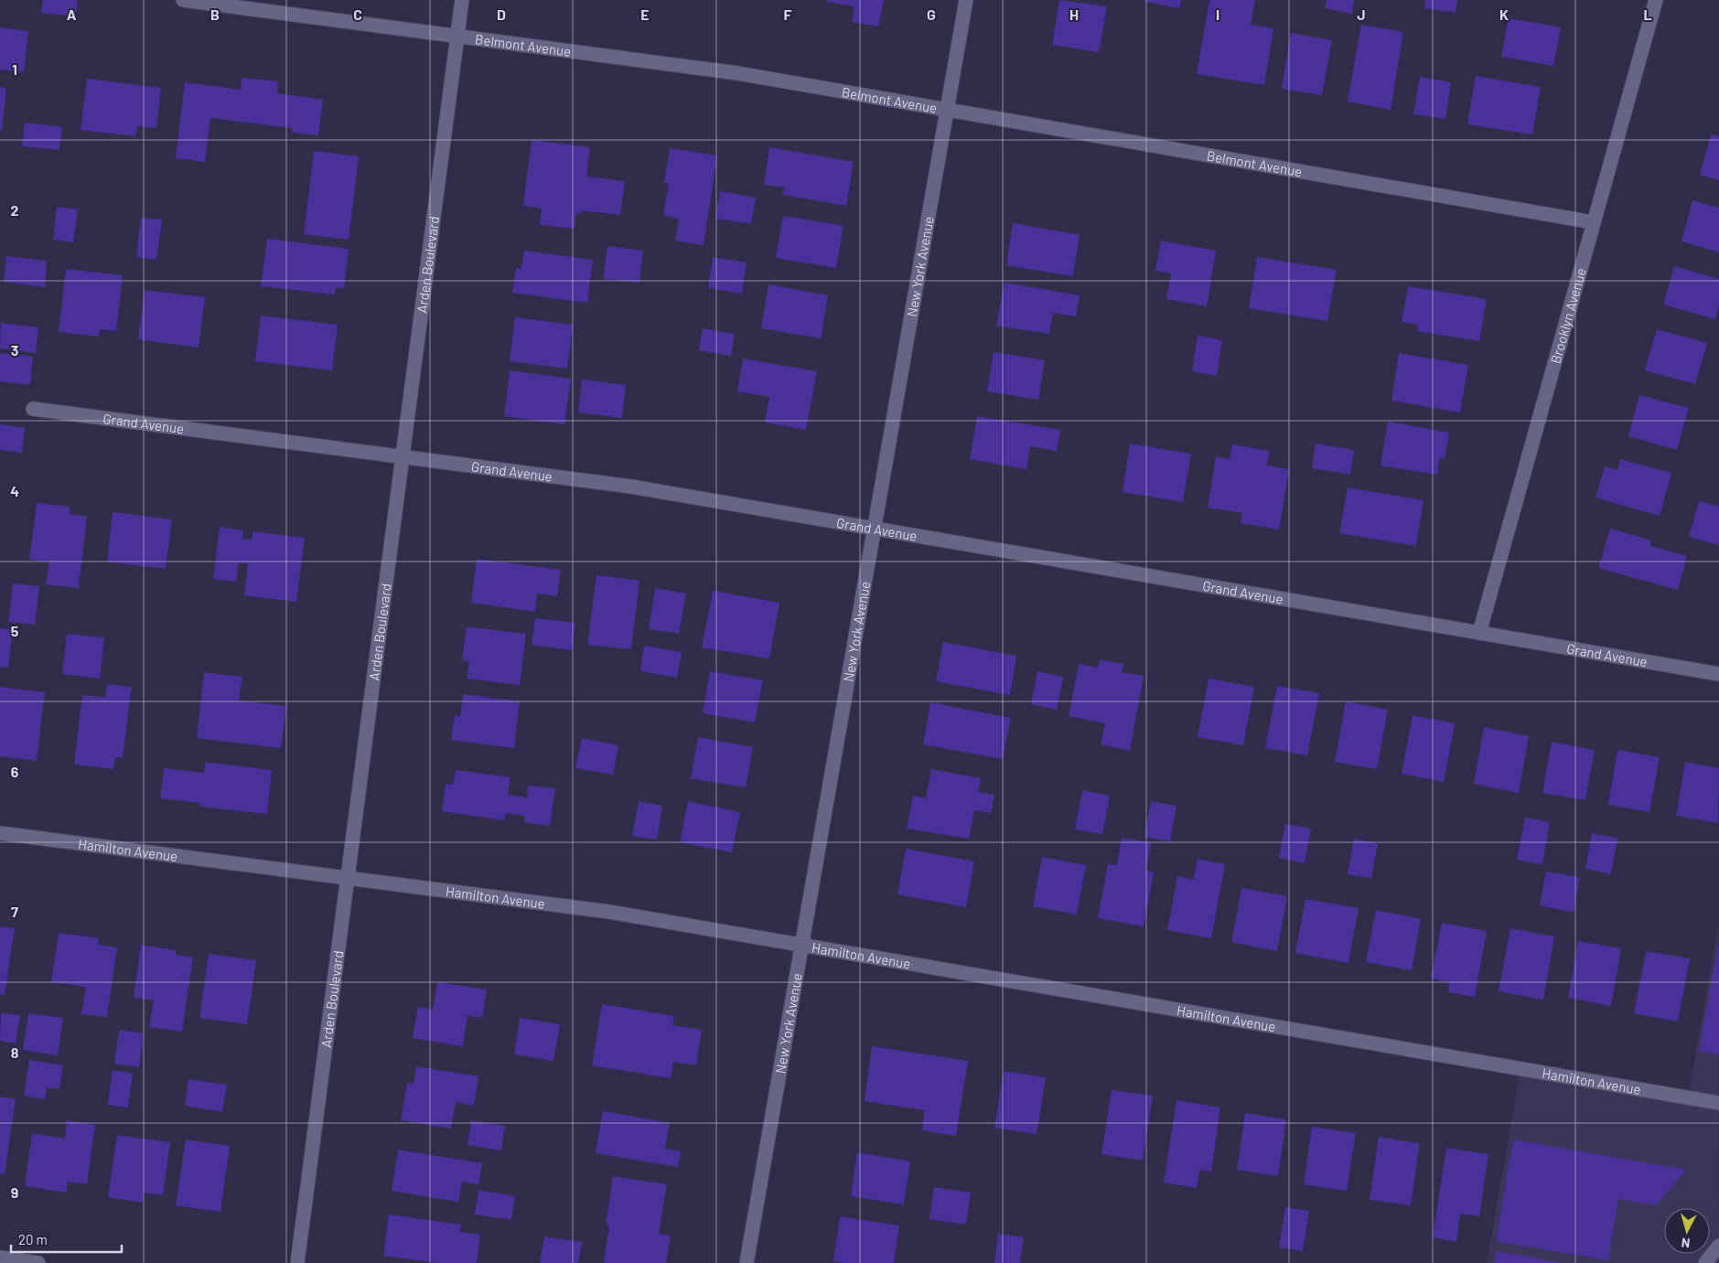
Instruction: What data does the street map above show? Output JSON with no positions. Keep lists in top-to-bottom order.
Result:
{
  "streets": {
    "street": [
      "Belmont Avenue",
      "Arden Boulevard",
      "New York Avenue",
      "Brooklyn Avenue",
      "Grand Avenue",
      "Hamilton Avenue"
    ]
  },
  "crossings": [
    ["Belmont Avenue", "Arden Boulevard"],
    ["Belmont Avenue", "New York Avenue"],
    ["Belmont Avenue", "Brooklyn Avenue"],
    ["Arden Boulevard", "Grand Avenue"],
    ["Arden Boulevard", "Hamilton Avenue"],
    ["New York Avenue", "Grand Avenue"],
    ["New York Avenue", "Hamilton Avenue"],
    ["Brooklyn Avenue", "Grand Avenue"]
  ],
  "scale_bar": "20 m",
  "north": "bottom",
  "grid": {
    "columns": [
      "A",
      "B",
      "C",
      "D",
      "E",
      "F",
      "G",
      "H",
      "I",
      "J",
      "K",
      "L"
    ],
    "rows": [
      "1",
      "2",
      "3",
      "4",
      "5",
      "6",
      "7",
      "8",
      "9"
    ]
  }
}
